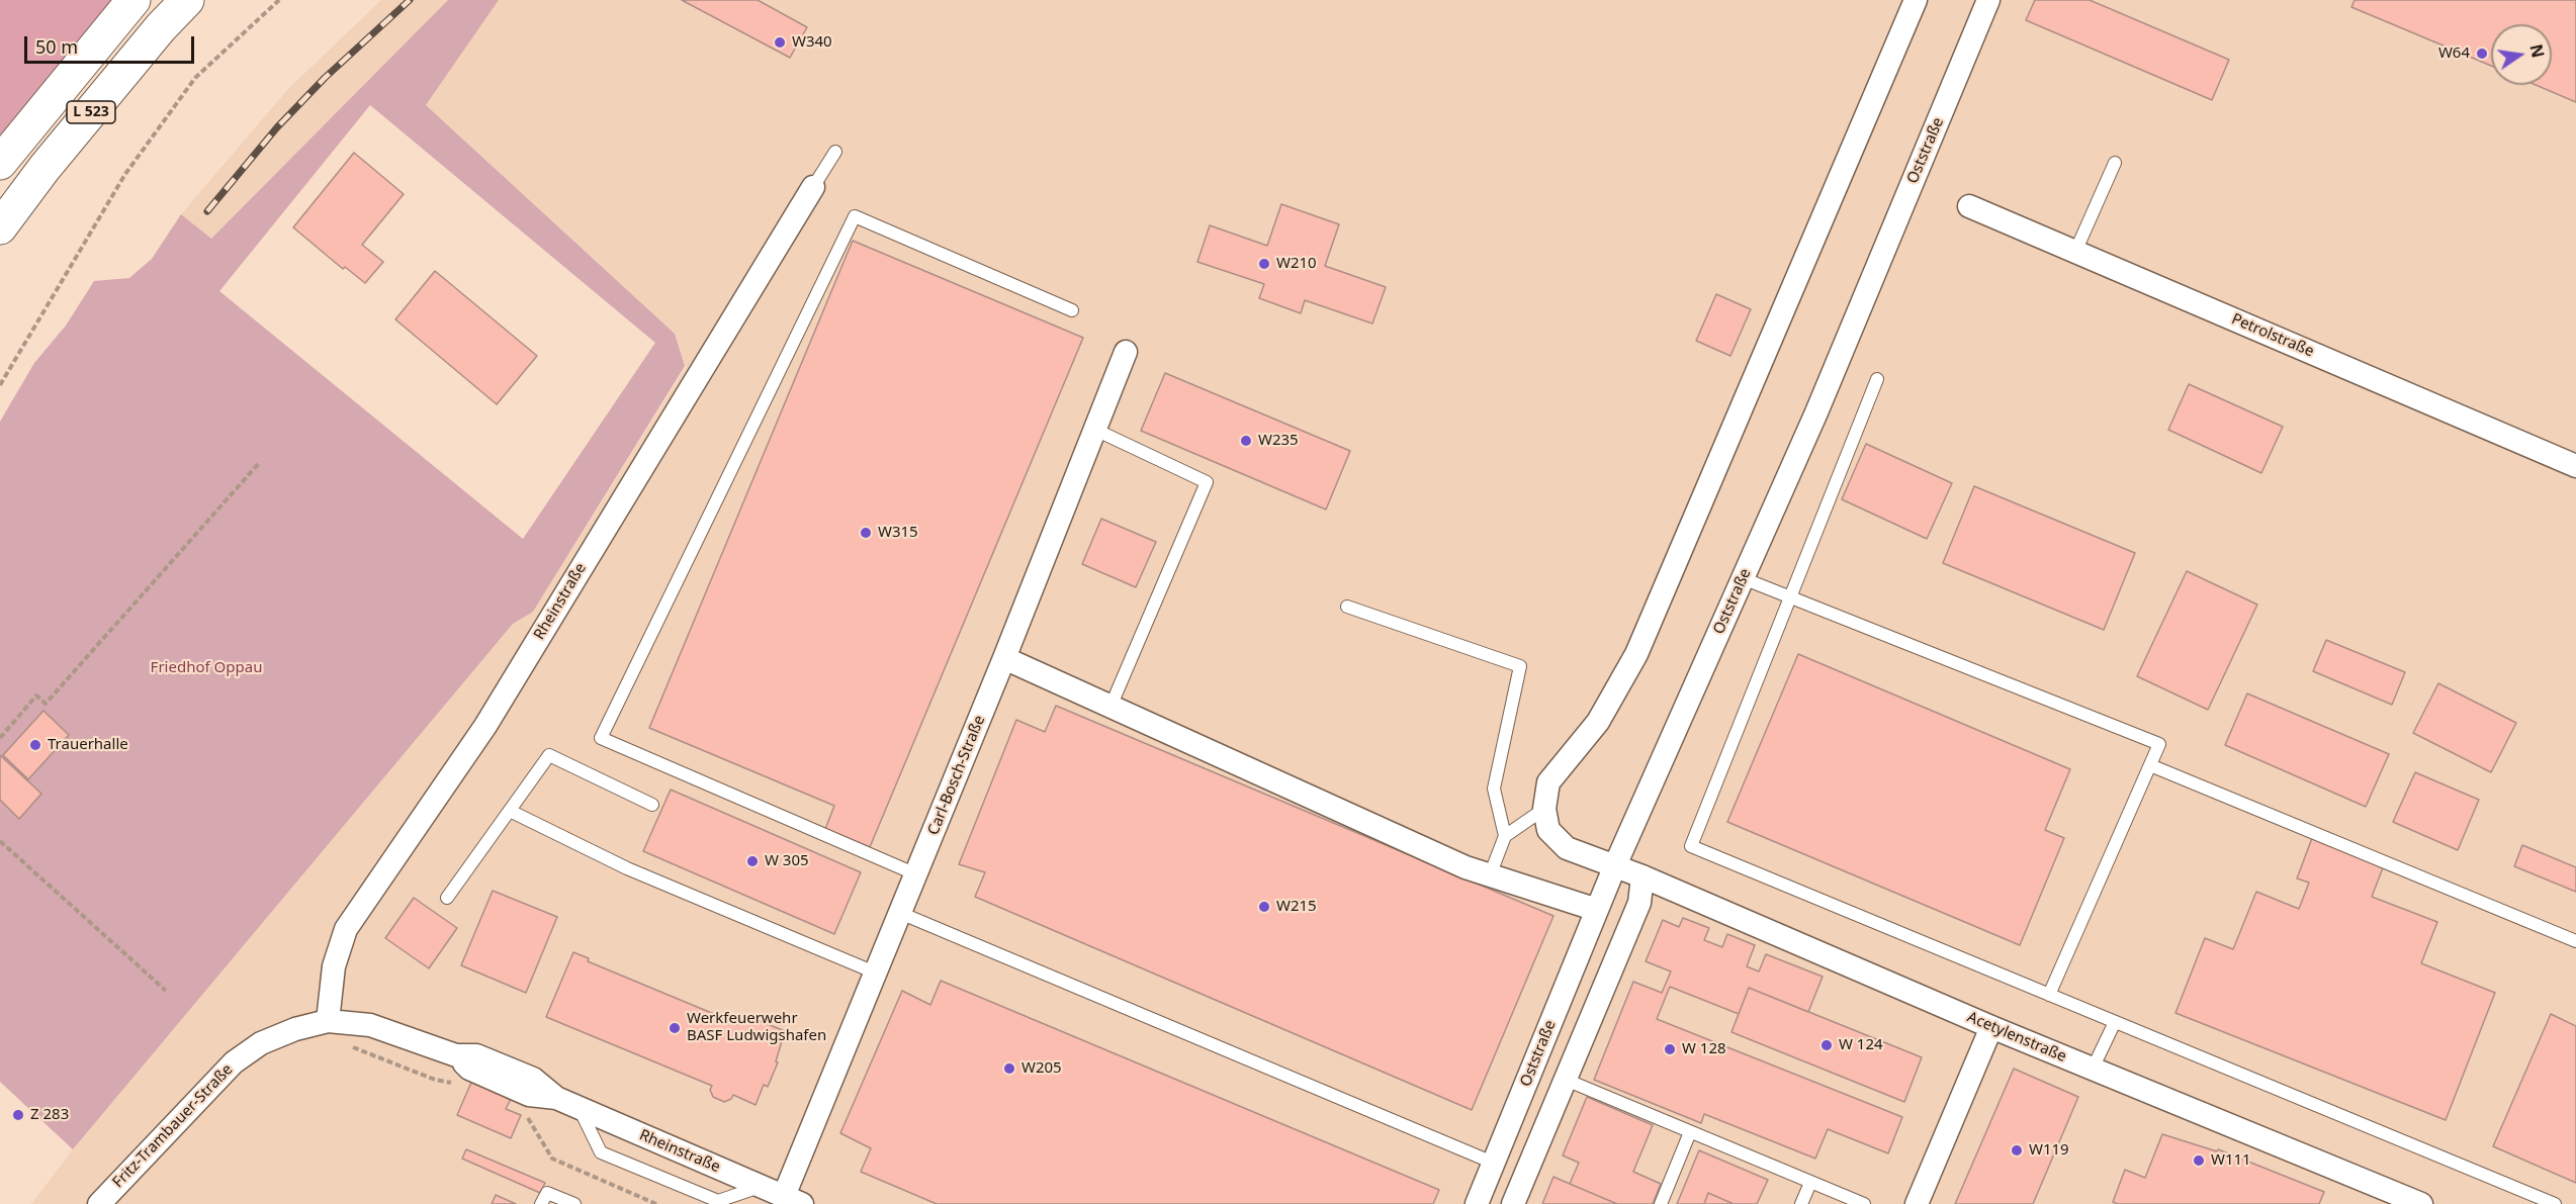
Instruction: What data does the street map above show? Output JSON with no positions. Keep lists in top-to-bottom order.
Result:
{
  "streets": {
    "highway": ["L 523"],
    "street": [
      "Oststraße",
      "Petrolstraße",
      "Rheinstraße",
      "Carl-Bosch-Straße",
      "Acetylenstraße",
      "Fritz-Trambauer-Straße"
    ]
  },
  "crossings": [
    ["Oststraße", "Acetylenstraße"],
    ["Rheinstraße", "Carl-Bosch-Straße"],
    ["Rheinstraße", "Fritz-Trambauer-Straße"]
  ],
  "parks": ["Friedhof Oppau"],
  "places": [
    "W340",
    "W64",
    "W210",
    "W235",
    "W315",
    "Trauerhalle",
    "W 305",
    "W215",
    "Werkfeuerwehr BASF Ludwigshafen",
    "W 124",
    "W 128",
    "W205",
    "Z 283",
    "W119",
    "W111"
  ],
  "scale_bar": "50 m",
  "north": "right"
}
